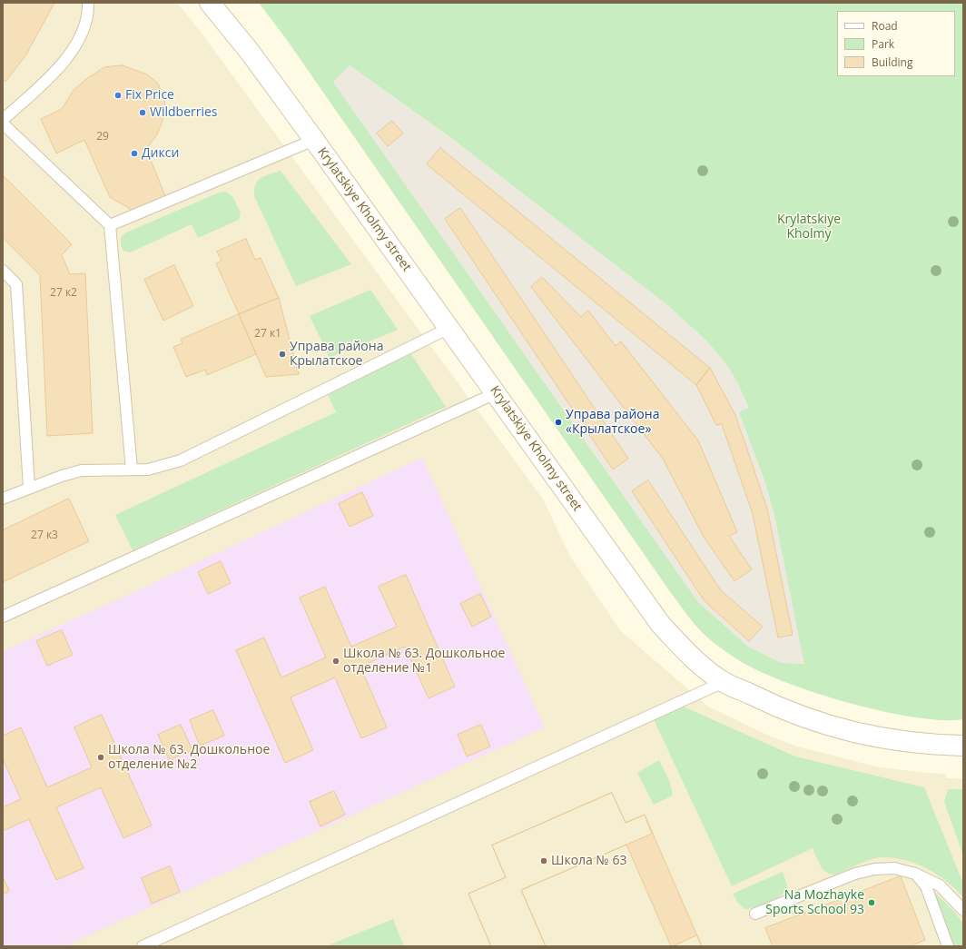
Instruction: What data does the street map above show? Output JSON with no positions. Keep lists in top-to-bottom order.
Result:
{
  "streets": {
    "street": ["Krylatskiye Kholmy street"]
  },
  "parks": ["Krylatskiye Kholmy"],
  "places": [
    "Fix Price",
    "Wildberries",
    "Дикси",
    "Управа района Крылатское",
    "Управа района «Крылатское»",
    "Школа № 63. Дошкольное отделение №1",
    "Школа № 63. Дошкольное отделение №2",
    "Школа № 63",
    "Na Mozhayke Sports School 93"
  ],
  "house_numbers": [
    "29",
    "27 к2",
    "27 к1",
    "27 к3"
  ],
  "legend": ["Road", "Park", "Building"]
}
